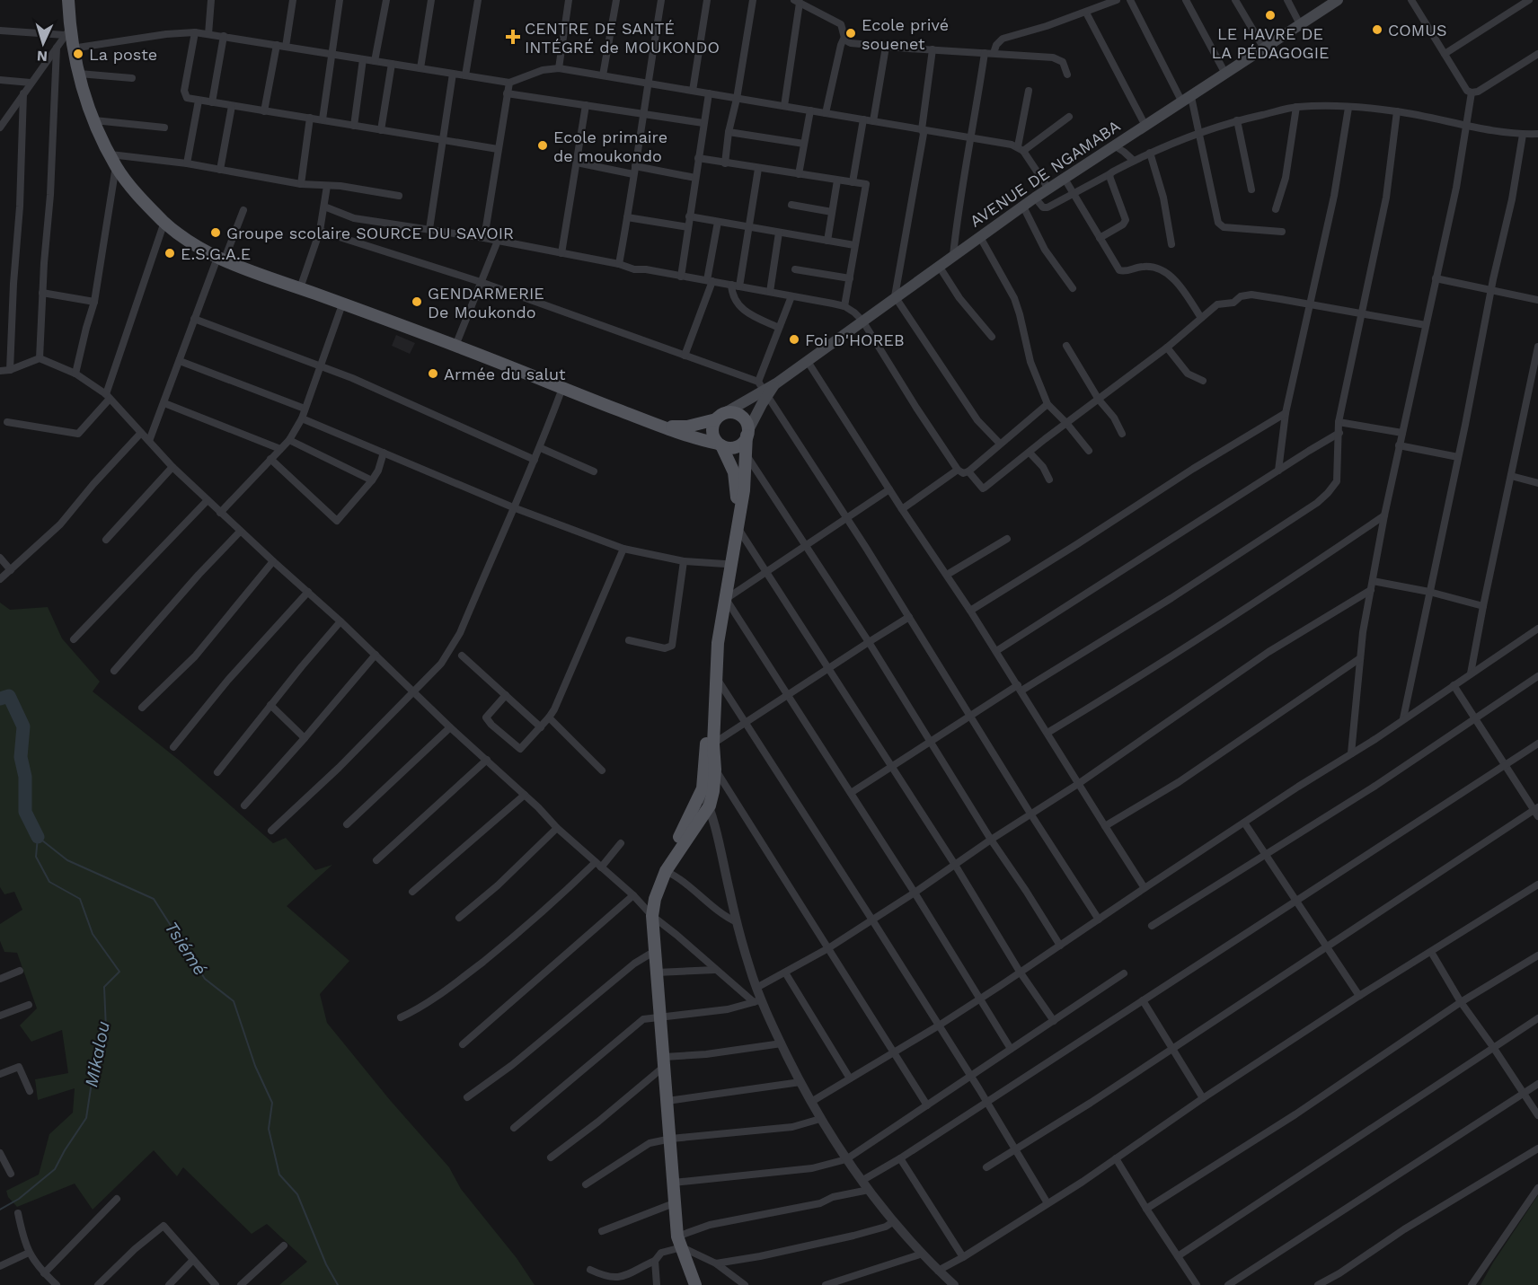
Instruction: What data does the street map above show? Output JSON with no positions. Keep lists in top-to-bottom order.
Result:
{
  "streets": {
    "main road": ["AVENUE DE NGAMABA"]
  },
  "water": ["Tsiémé", "Mikalou"],
  "places": {
    "other": [
      "LE HAVRE DE LA PÉDAGOGIE",
      "COMUS",
      "Ecole privé souenet",
      "La poste",
      "Ecole primaire de moukondo",
      "Groupe scolaire SOURCE DU SAVOIR",
      "E.S.G.A.E",
      "GENDARMERIE De Moukondo",
      "Foi D'HOREB",
      "Armée du salut"
    ],
    "health": ["CENTRE DE SANTÉ INTÉGRÉ de MOUKONDO"]
  },
  "north": "bottom"
}
